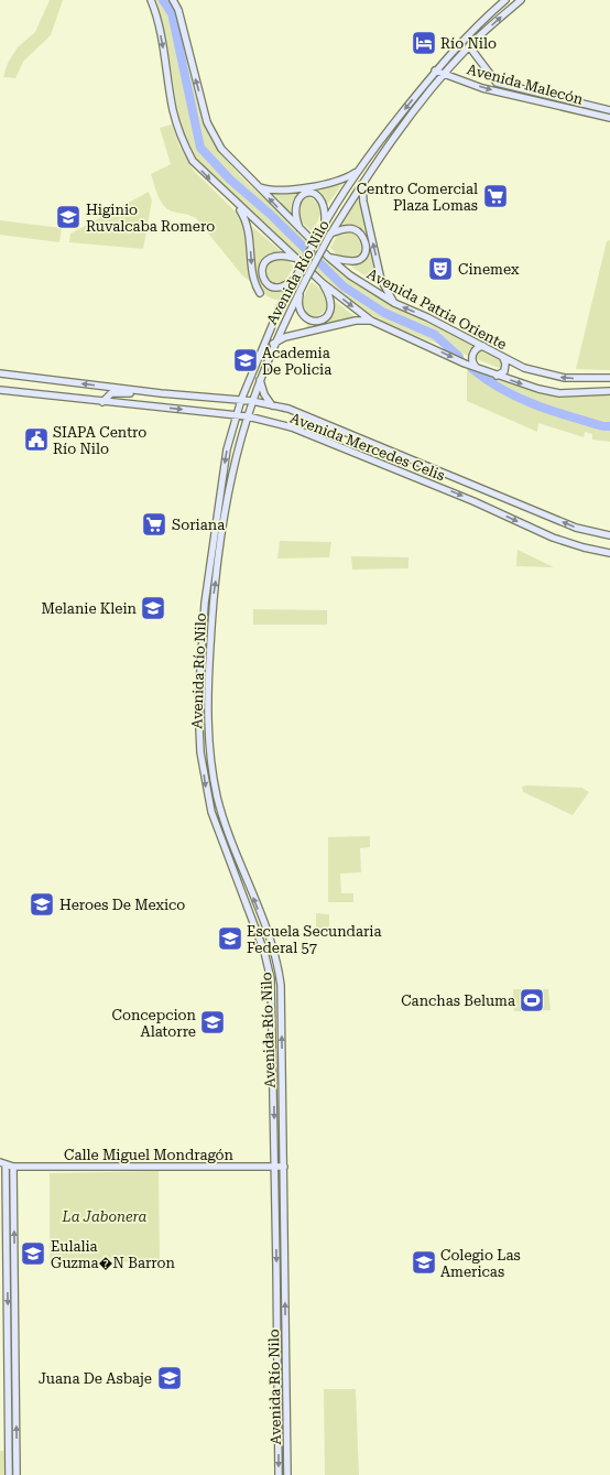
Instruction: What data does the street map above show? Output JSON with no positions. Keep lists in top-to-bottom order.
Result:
{
  "streets": {
    "main road": [
      "Avenida Malecón",
      "Avenida Río Nilo",
      "Avenida Patria Oriente",
      "Avenida Mercedes Celis",
      "Calle Miguel Mondragón"
    ]
  },
  "crossings": [
    ["Avenida Malecón", "Avenida Río Nilo"],
    ["Avenida Río Nilo", "Avenida Mercedes Celis"],
    ["Avenida Río Nilo", "Calle Miguel Mondragón"]
  ],
  "parks": ["La Jabonera"],
  "places": {
    "hotel": ["Río Nilo"],
    "supermarket": ["Centro Comercial Plaza Lomas", "Soriana"],
    "school or university": [
      "Higinio Ruvalcaba Romero",
      "Academia De Policia",
      "Melanie Klein",
      "Heroes De Mexico",
      "Escuela Secundaria Federal 57",
      "Concepcion Alatorre",
      "Eulalia Guzma�N Barron",
      "Colegio Las Americas",
      "Juana De Asbaje"
    ],
    "theatre": ["Cinemex"],
    "public building": ["SIAPA Centro Río Nilo"],
    "sports": ["Canchas Beluma"]
  }
}
